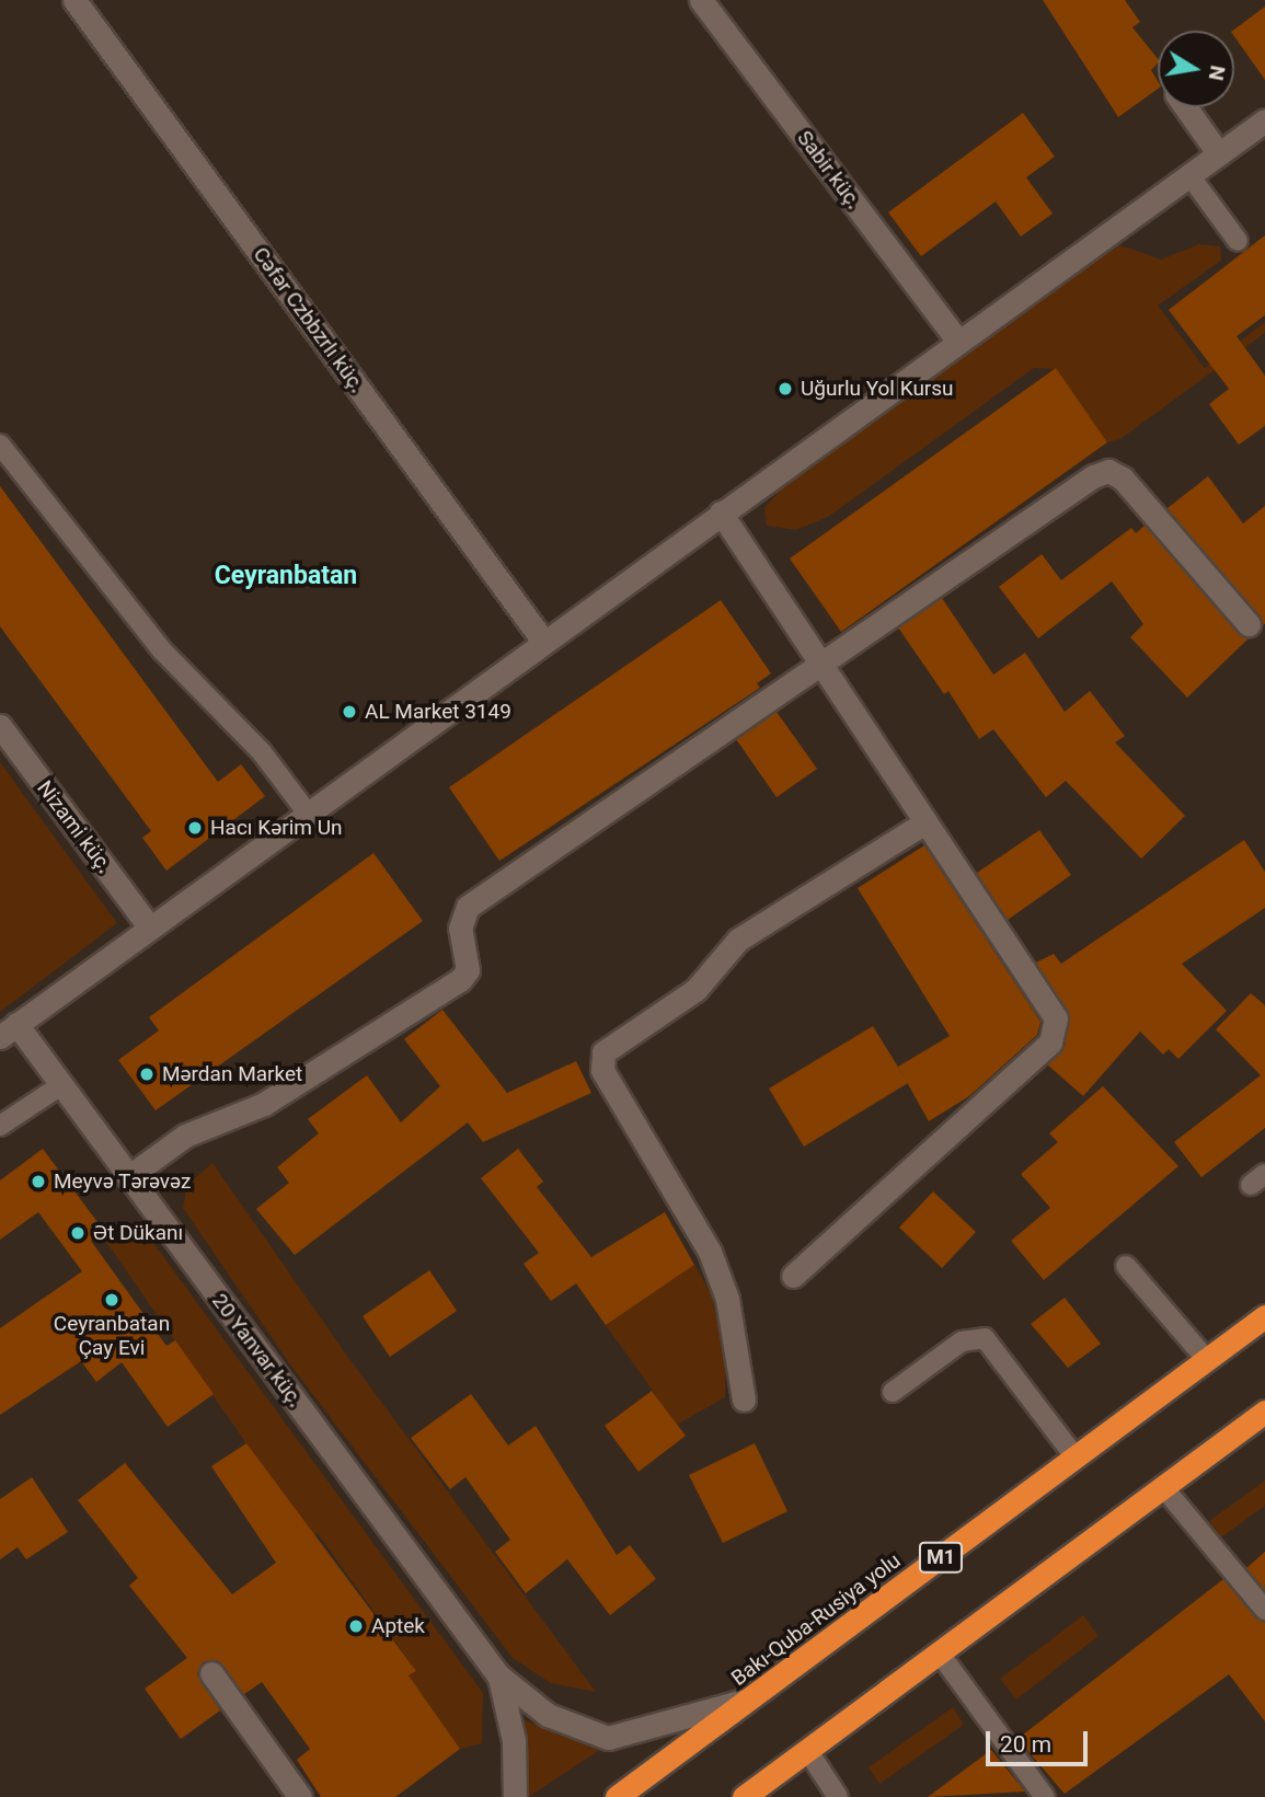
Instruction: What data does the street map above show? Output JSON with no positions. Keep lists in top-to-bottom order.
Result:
{
  "streets": {
    "highway": ["M1", "Bakı-Quba-Rusiya yolu"],
    "street": [
      "Sabir küç.",
      "Cəfər Czbbzrlı küç.",
      "Nizami küç.",
      "20 Yanvar küç."
    ]
  },
  "districts": ["Ceyranbatan"],
  "places": [
    "Uğurlu Yol Kursu",
    "AL Market 3149",
    "Hacı Kərim Un",
    "Mərdan Market",
    "Meyvə Tərəvəz",
    "Ət Dükanı",
    "Ceyranbatan Çay Evi",
    "Aptek"
  ],
  "scale_bar": "20 m",
  "north": "right"
}
